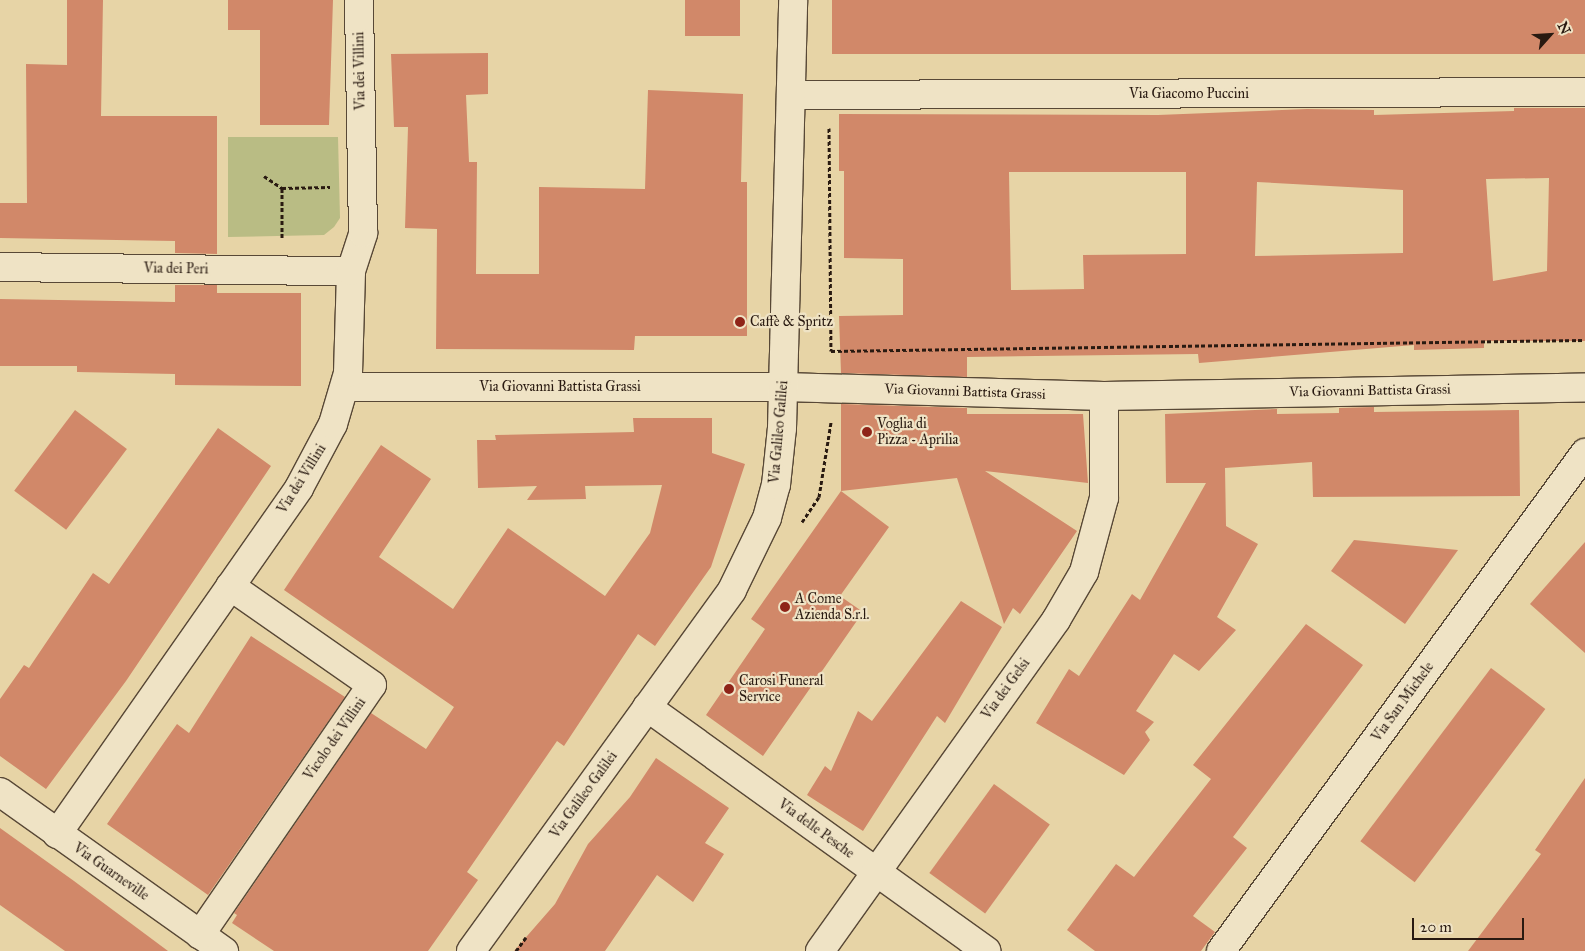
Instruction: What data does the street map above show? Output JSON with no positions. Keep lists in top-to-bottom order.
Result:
{
  "streets": {
    "street": [
      "Via dei Villini",
      "Via Giacomo Puccini",
      "Via dei Peri",
      "Via Giovanni Battista Grassi",
      "Via Galileo Galilei",
      "Via dei Gelsi",
      "Via San Michele",
      "Vicolo dei Villini",
      "Via delle Pesche",
      "Via Guarneville"
    ]
  },
  "crossings": [
    ["Via dei Villini", "Via dei Peri"],
    ["Via dei Villini", "Via Giovanni Battista Grassi"],
    ["Via dei Villini", "Vicolo dei Villini"],
    ["Via dei Villini", "Via Guarneville"],
    ["Via Giacomo Puccini", "Via Galileo Galilei"],
    ["Via Giovanni Battista Grassi", "Via Galileo Galilei"],
    ["Via Giovanni Battista Grassi", "Via dei Gelsi"],
    ["Via Galileo Galilei", "Via delle Pesche"],
    ["Via dei Gelsi", "Via delle Pesche"],
    ["Vicolo dei Villini", "Via Guarneville"]
  ],
  "places": [
    "Caffè & Spritz",
    "Voglia di Pizza - Aprilia",
    "A Come Azienda S.r.l.",
    "Carosi Funeral Service"
  ],
  "scale_bar": "20 m",
  "north": "top right"
}
